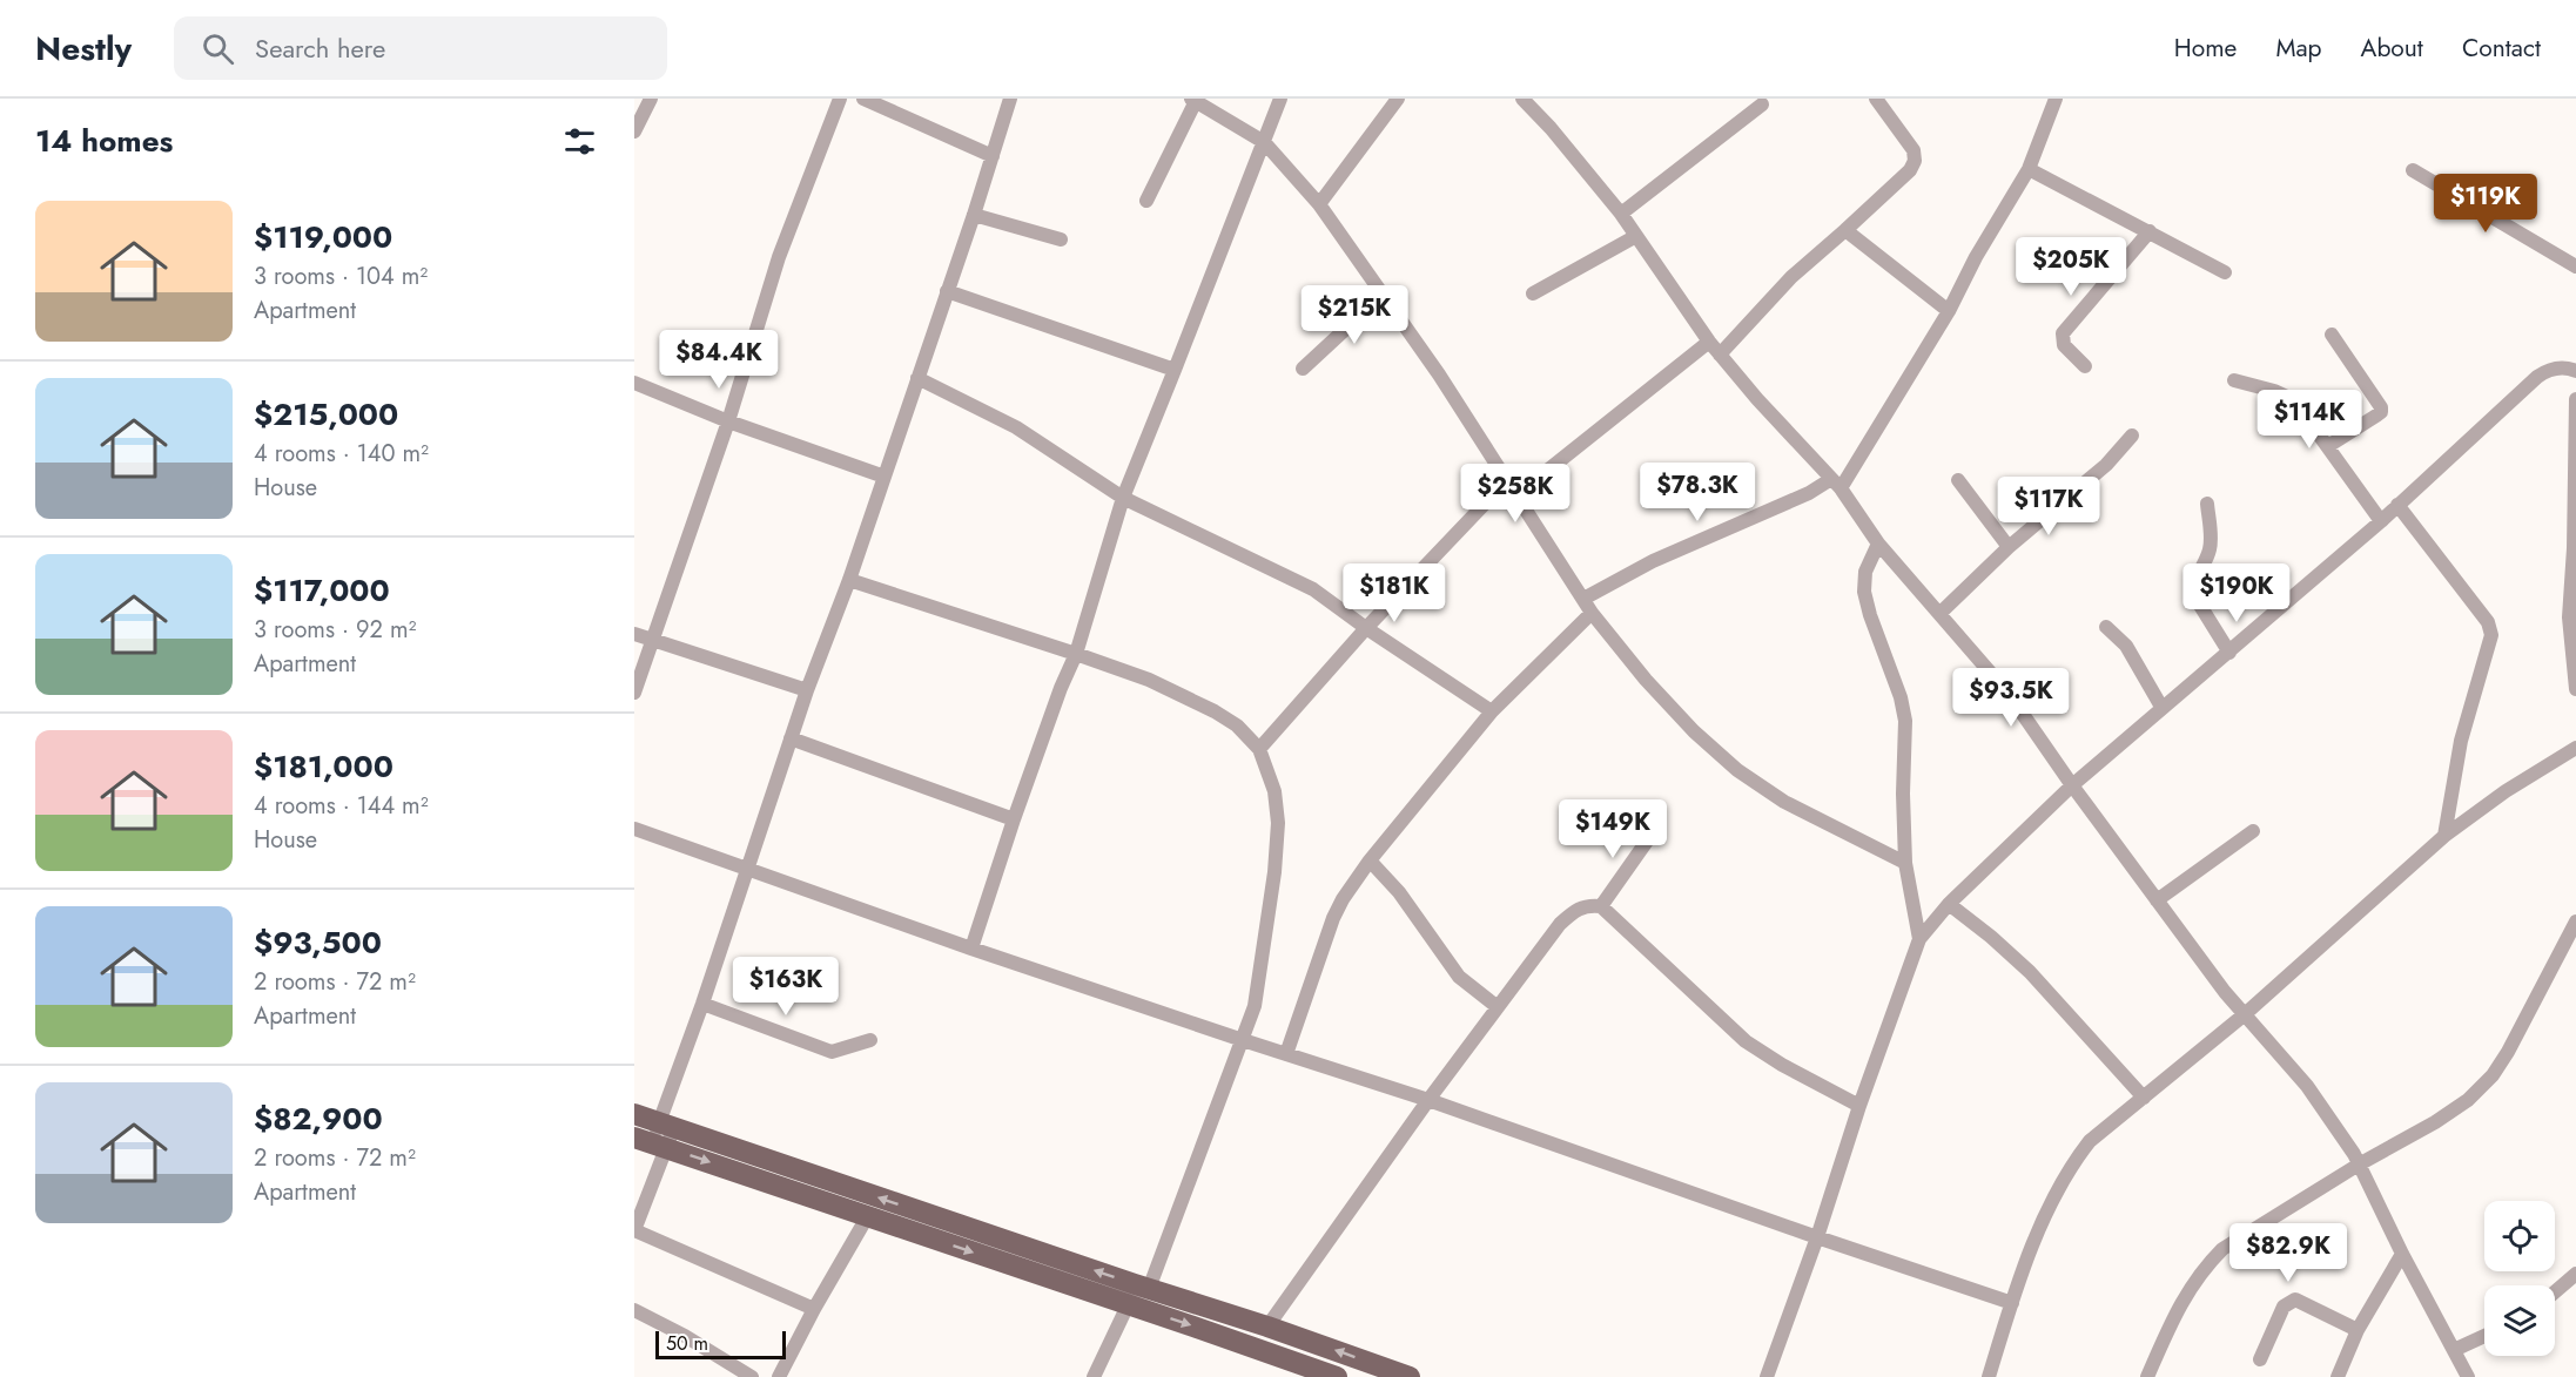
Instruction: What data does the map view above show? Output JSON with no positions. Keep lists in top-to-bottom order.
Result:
{
  "scale_bar": "50 m",
  "page": {
    "header": "Nestly",
    "search": "Search here",
    "nav": [
      "Home",
      "Map",
      "About",
      "Contact"
    ],
    "heading": "14 homes",
    "price": [
      "$119K",
      "$205K",
      "$215K",
      "$84.4K",
      "$114K",
      "$78.3K",
      "$258K",
      "$117K",
      "$181K",
      "$190K",
      "$93.5K",
      "$149K",
      "$163K",
      "$82.9K"
    ],
    "list": [
      {
        "name": "$119,000",
        "note": "3 rooms · 104 m² · Apartment"
      },
      {
        "name": "$215,000",
        "note": "4 rooms · 140 m² · House"
      },
      {
        "name": "$117,000",
        "note": "3 rooms · 92 m² · Apartment"
      },
      {
        "name": "$181,000",
        "note": "4 rooms · 144 m² · House"
      },
      {
        "name": "$93,500",
        "note": "2 rooms · 72 m² · Apartment"
      },
      {
        "name": "$82,900",
        "note": "2 rooms · 72 m² · Apartment"
      }
    ],
    "scale": "50 m"
  }
}
